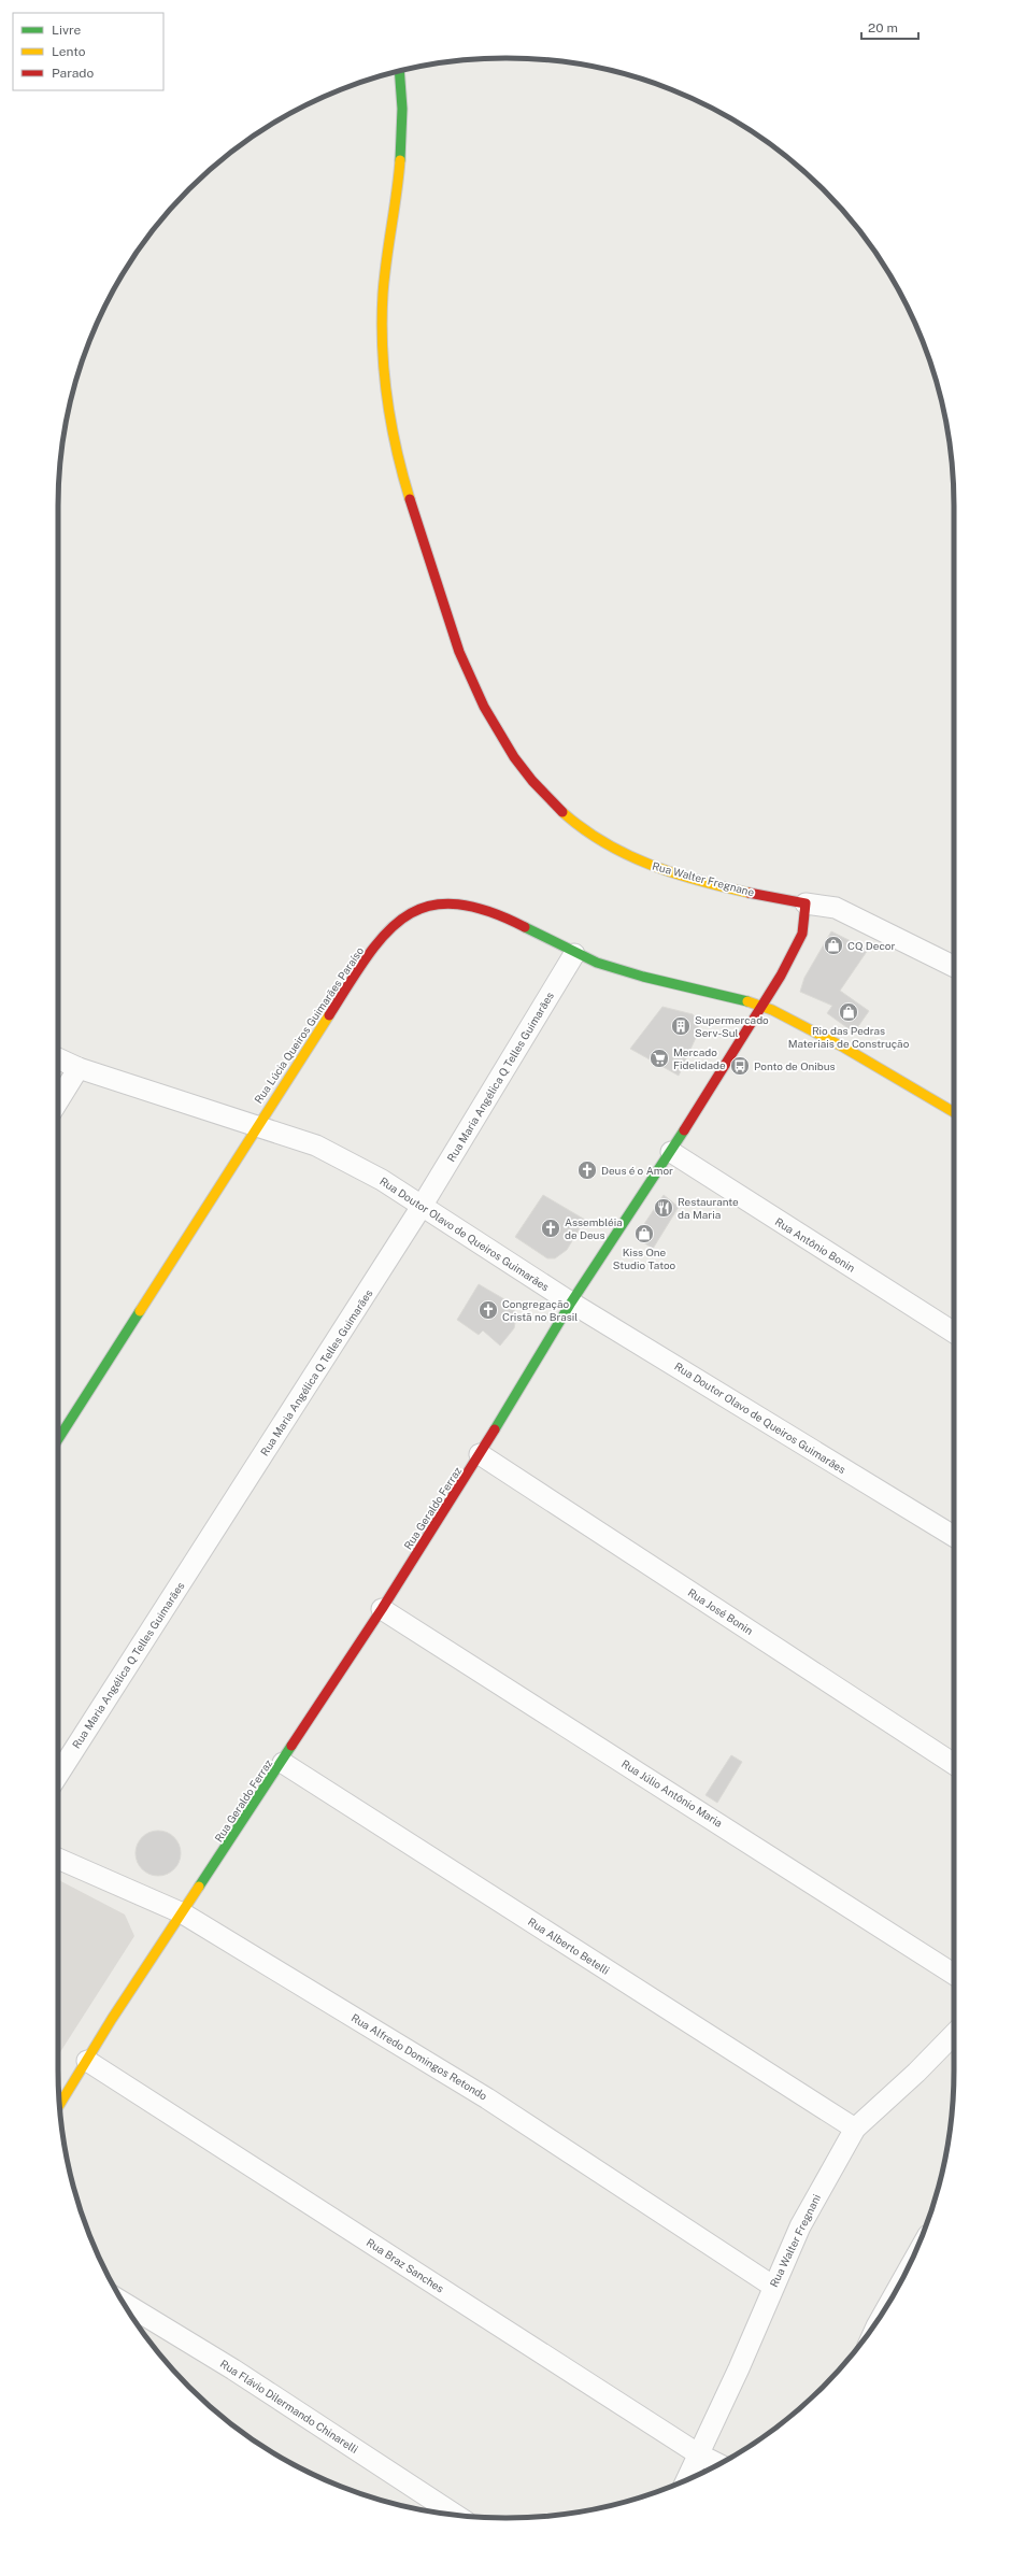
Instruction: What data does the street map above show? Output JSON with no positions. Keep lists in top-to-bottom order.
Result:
{
  "streets": {
    "street": [
      "Rua Walter Fregnane",
      "Rua Lúcia Queiros Guimarães Paraíso",
      "Rua Maria Angélica Q Telles Guimarães",
      "Rua Doutor Olavo de Queiros Guimarães",
      "Rua Antônio Bonin",
      "Rua Geraldo Ferraz",
      "Rua José Bonin",
      "Rua Júlio Antônio Maria",
      "Rua Alberto Betelli",
      "Rua Alfredo Domingos Retondo",
      "Rua Walter Fregnani",
      "Rua Braz Sanches",
      "Rua Flávio Dilermando Chinarelli"
    ]
  },
  "crossings": [
    ["Rua Walter Fregnane", "Rua Geraldo Ferraz"],
    ["Rua Lúcia Queiros Guimarães Paraíso", "Rua Maria Angélica Q Telles Guimarães"],
    ["Rua Lúcia Queiros Guimarães Paraíso", "Rua Doutor Olavo de Queiros Guimarães"],
    ["Rua Lúcia Queiros Guimarães Paraíso", "Rua Geraldo Ferraz"],
    ["Rua Maria Angélica Q Telles Guimarães", "Rua Doutor Olavo de Queiros Guimarães"],
    ["Rua Doutor Olavo de Queiros Guimarães", "Rua Geraldo Ferraz"],
    ["Rua Antônio Bonin", "Rua Geraldo Ferraz"],
    ["Rua Geraldo Ferraz", "Rua José Bonin"],
    ["Rua Geraldo Ferraz", "Rua Júlio Antônio Maria"],
    ["Rua Geraldo Ferraz", "Rua Alberto Betelli"],
    ["Rua Geraldo Ferraz", "Rua Alfredo Domingos Retondo"],
    ["Rua Geraldo Ferraz", "Rua Braz Sanches"],
    ["Rua Alberto Betelli", "Rua Walter Fregnani"],
    ["Rua Alfredo Domingos Retondo", "Rua Walter Fregnani"],
    ["Rua Walter Fregnani", "Rua Braz Sanches"]
  ],
  "places": {
    "shop": ["CQ Decor", "Rio das Pedras Materiais de Construção", "Kiss One Studio Tatoo"],
    "building": ["Supermercado Serv-Sul"],
    "supermarket": ["Mercado Fidelidade"],
    "bus stop": ["Ponto de Onibus"],
    "church": ["Deus é o Amor", "Assembléia de Deus", "Congregação Cristã no Brasil"],
    "restaurant": ["Restaurante da Maria"]
  },
  "legend": ["Livre", "Lento", "Parado"],
  "scale_bar": "20 m"
}
